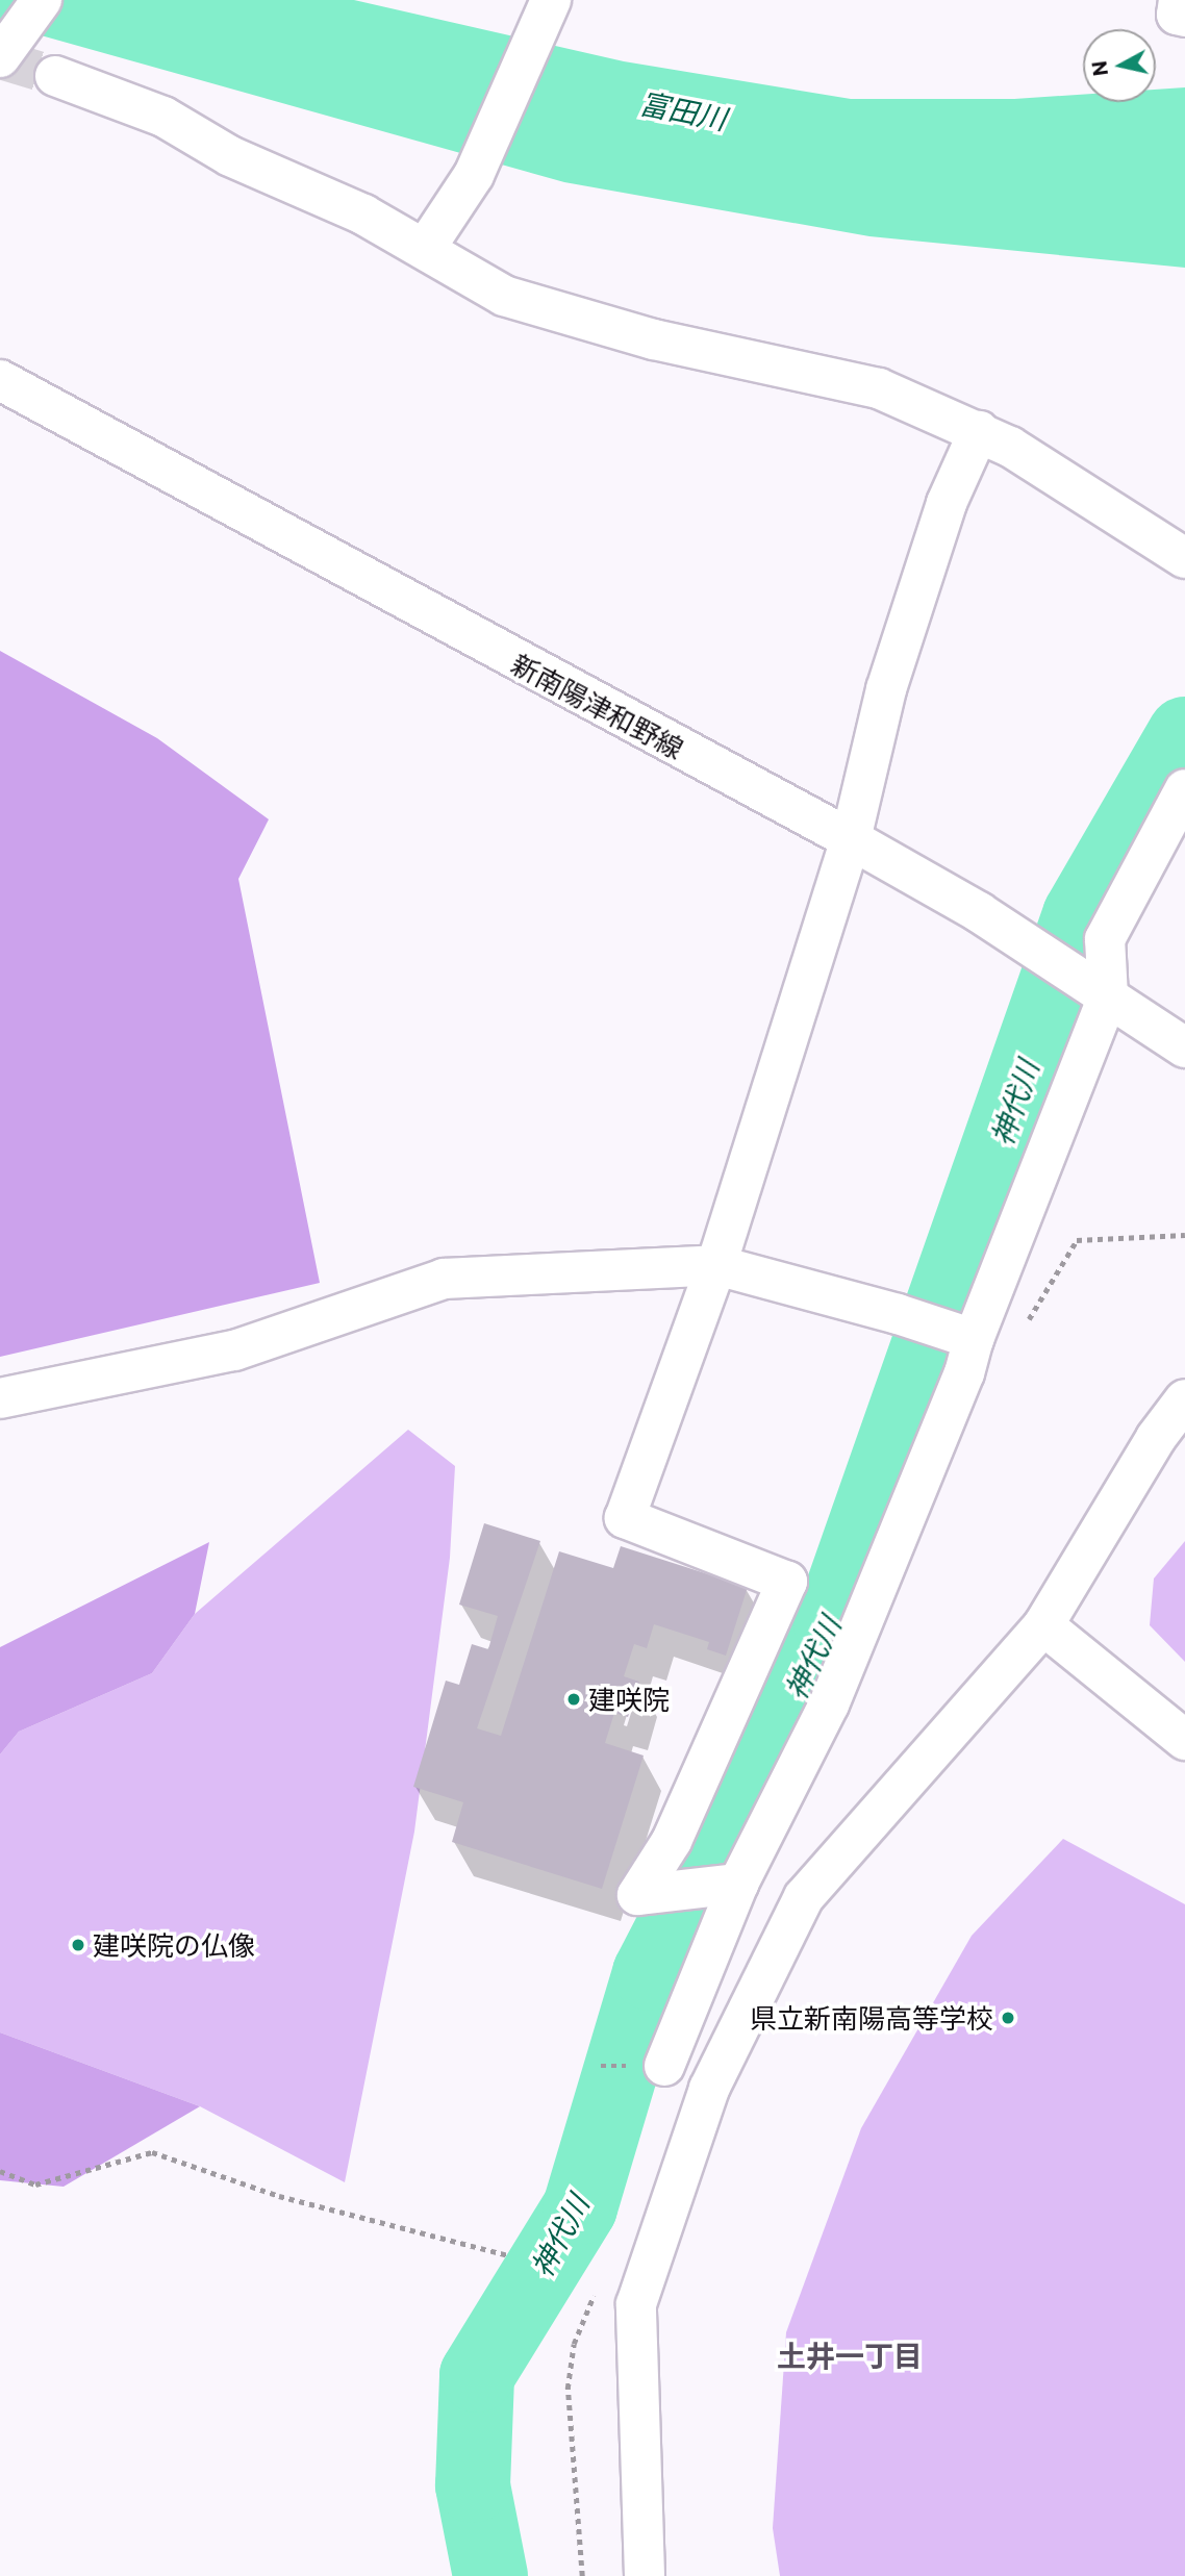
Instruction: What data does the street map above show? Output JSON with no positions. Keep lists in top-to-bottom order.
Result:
{
  "streets": {
    "main road": ["新南陽津和野線"]
  },
  "districts": ["土井一丁目"],
  "water": ["富田川", "神代川"],
  "places": ["建咲院", "建咲院の仏像", "県立新南陽高等学校"],
  "north": "left"
}
